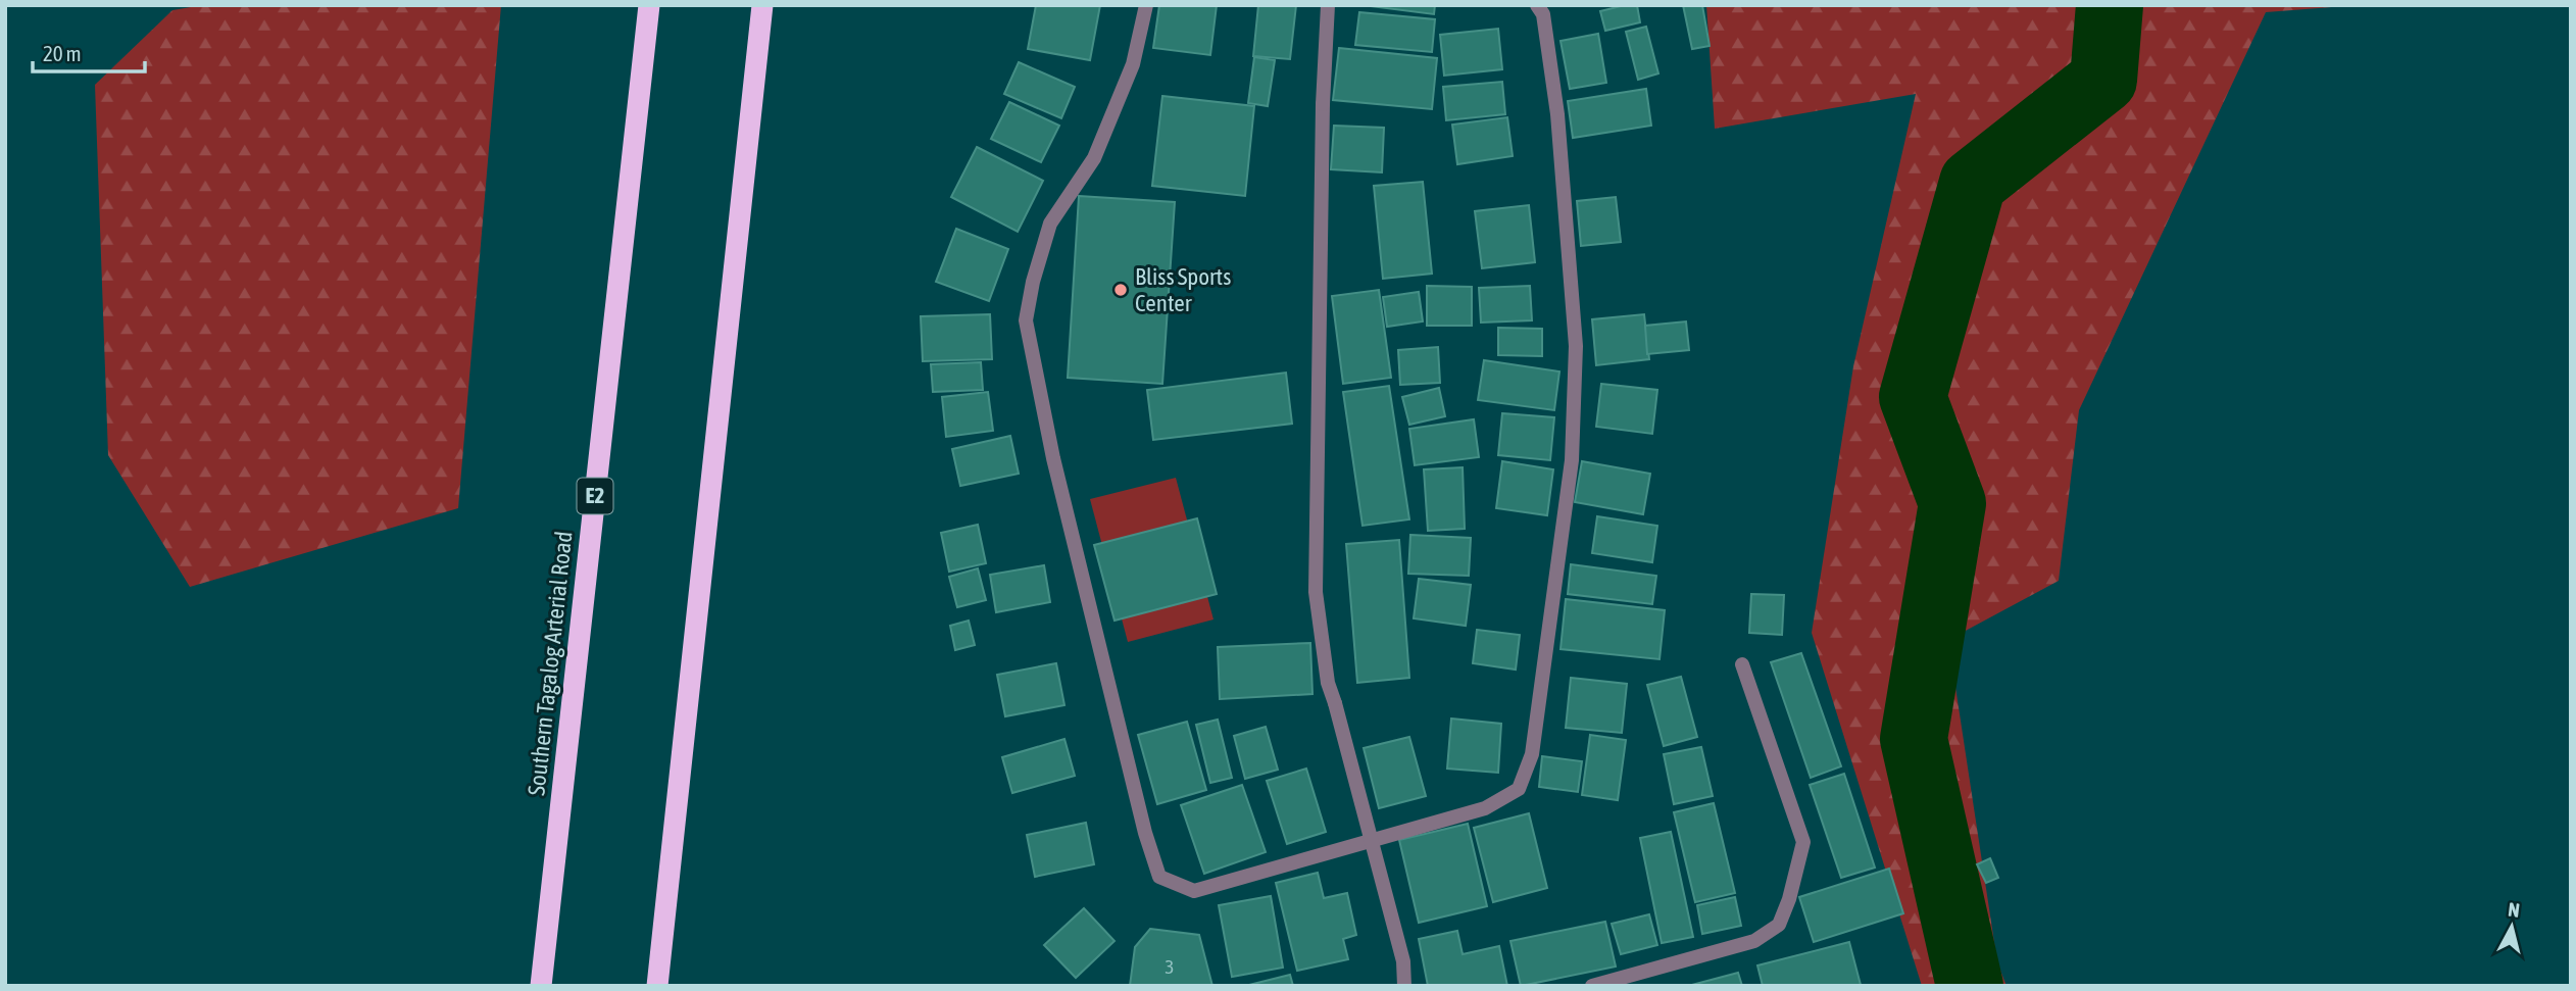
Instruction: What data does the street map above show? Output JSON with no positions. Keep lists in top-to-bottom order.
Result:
{
  "streets": {
    "highway": ["E2", "Southern Tagalog Arterial Road"]
  },
  "places": ["Bliss Sports Center"],
  "house_numbers": ["3"],
  "scale_bar": "20 m",
  "north": "top"
}
